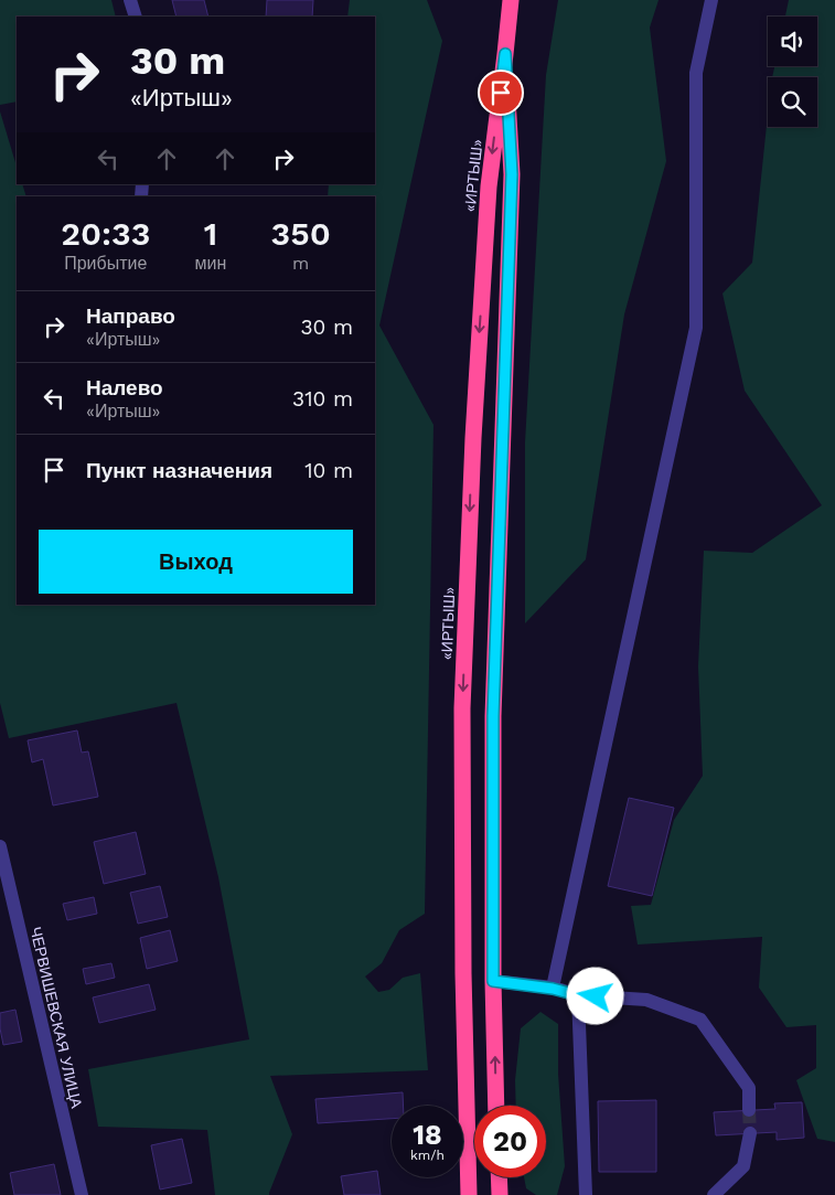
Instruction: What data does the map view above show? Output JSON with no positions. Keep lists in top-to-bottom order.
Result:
{
  "streets": {
    "highway": ["«ИРТЫШ»"],
    "street": ["ЧЕРВИШЕВСКАЯ УЛИЦА"]
  },
  "page": {
    "turn": ["30 m", "«Иртыш»"],
    "eta": [
      "20:33",
      "Прибытие",
      "1",
      "мин",
      "350",
      "m"
    ],
    "list": [
      {
        "name": "Направо",
        "note": "«Иртыш»",
        "value": "30 m"
      },
      {
        "name": "Налево",
        "note": "«Иртыш»",
        "value": "310 m"
      },
      {
        "name": "Пункт назначения",
        "value": "10 m"
      }
    ],
    "buttons": "Выход",
    "speed": "18 km/h",
    "limit": "20"
  }
}
